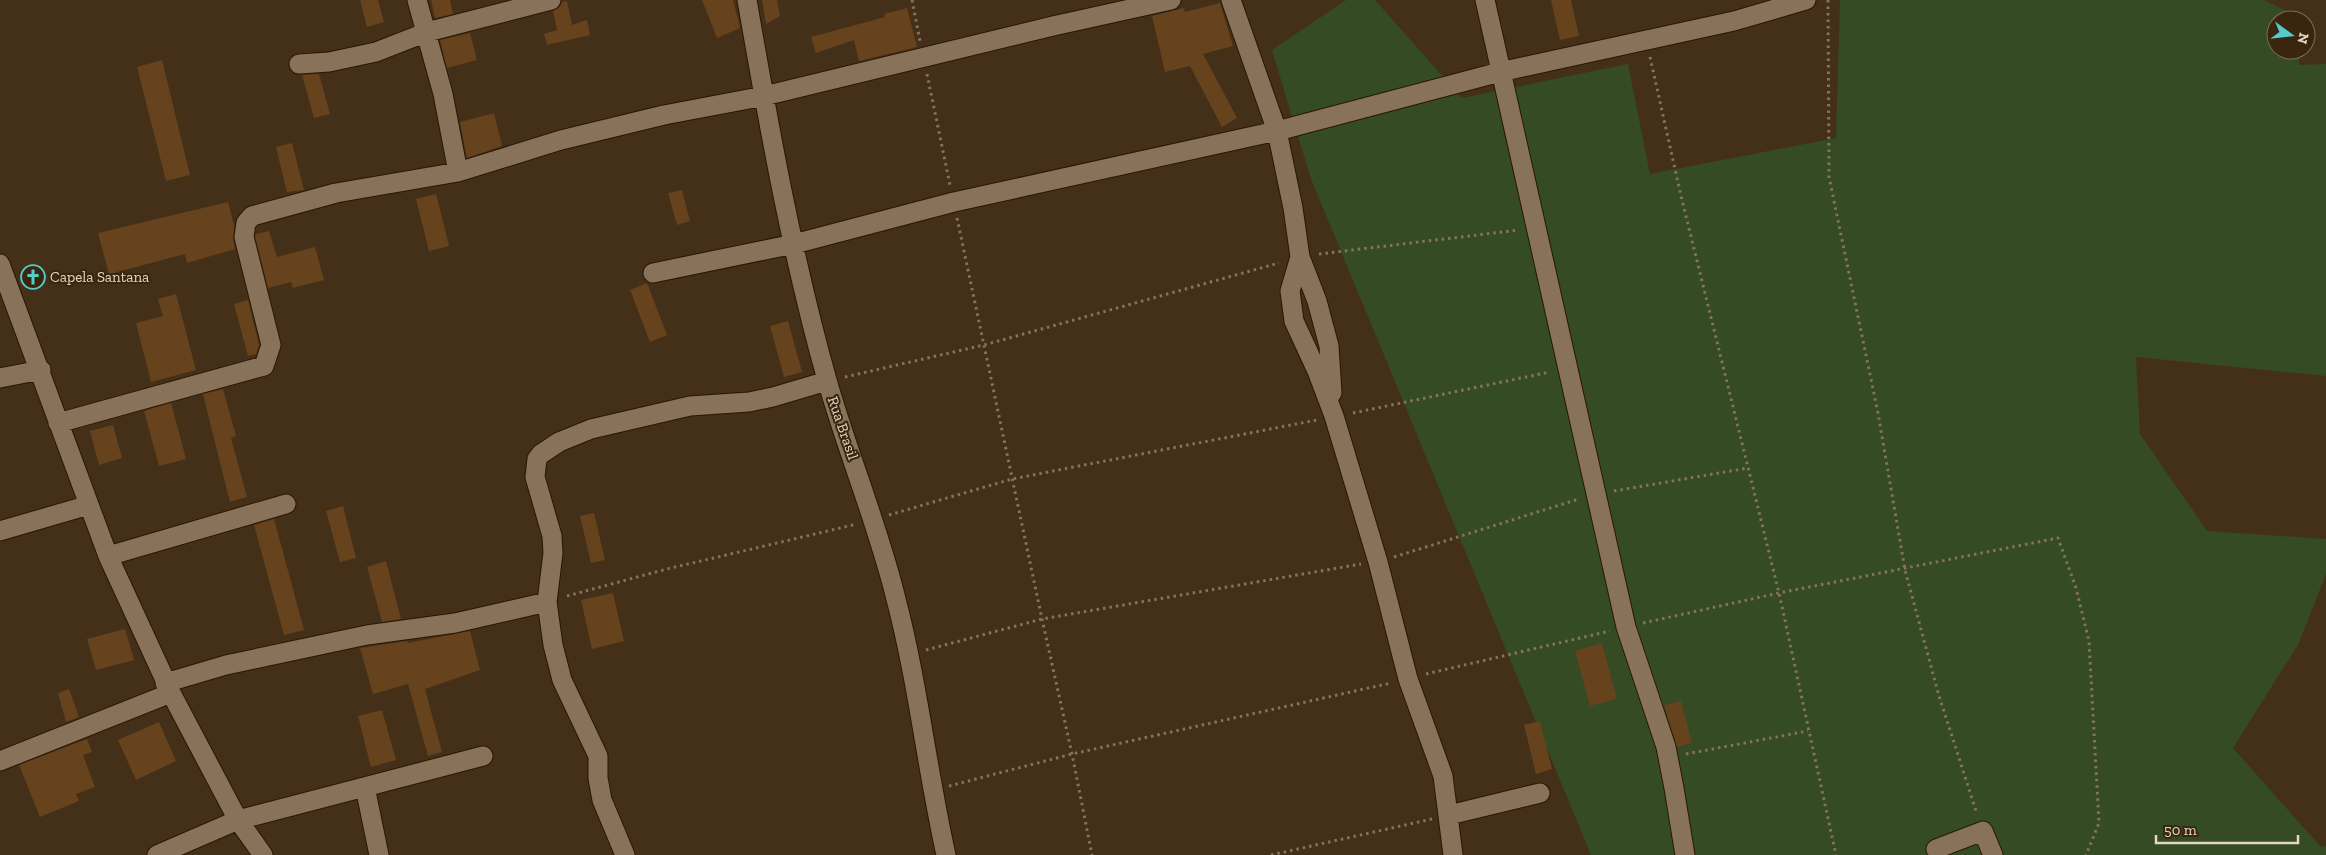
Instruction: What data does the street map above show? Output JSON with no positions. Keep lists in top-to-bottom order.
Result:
{
  "streets": {
    "street": ["Rua Brasil"]
  },
  "places": {
    "church": ["Capela Santana"]
  },
  "scale_bar": "50 m",
  "north": "right"
}
